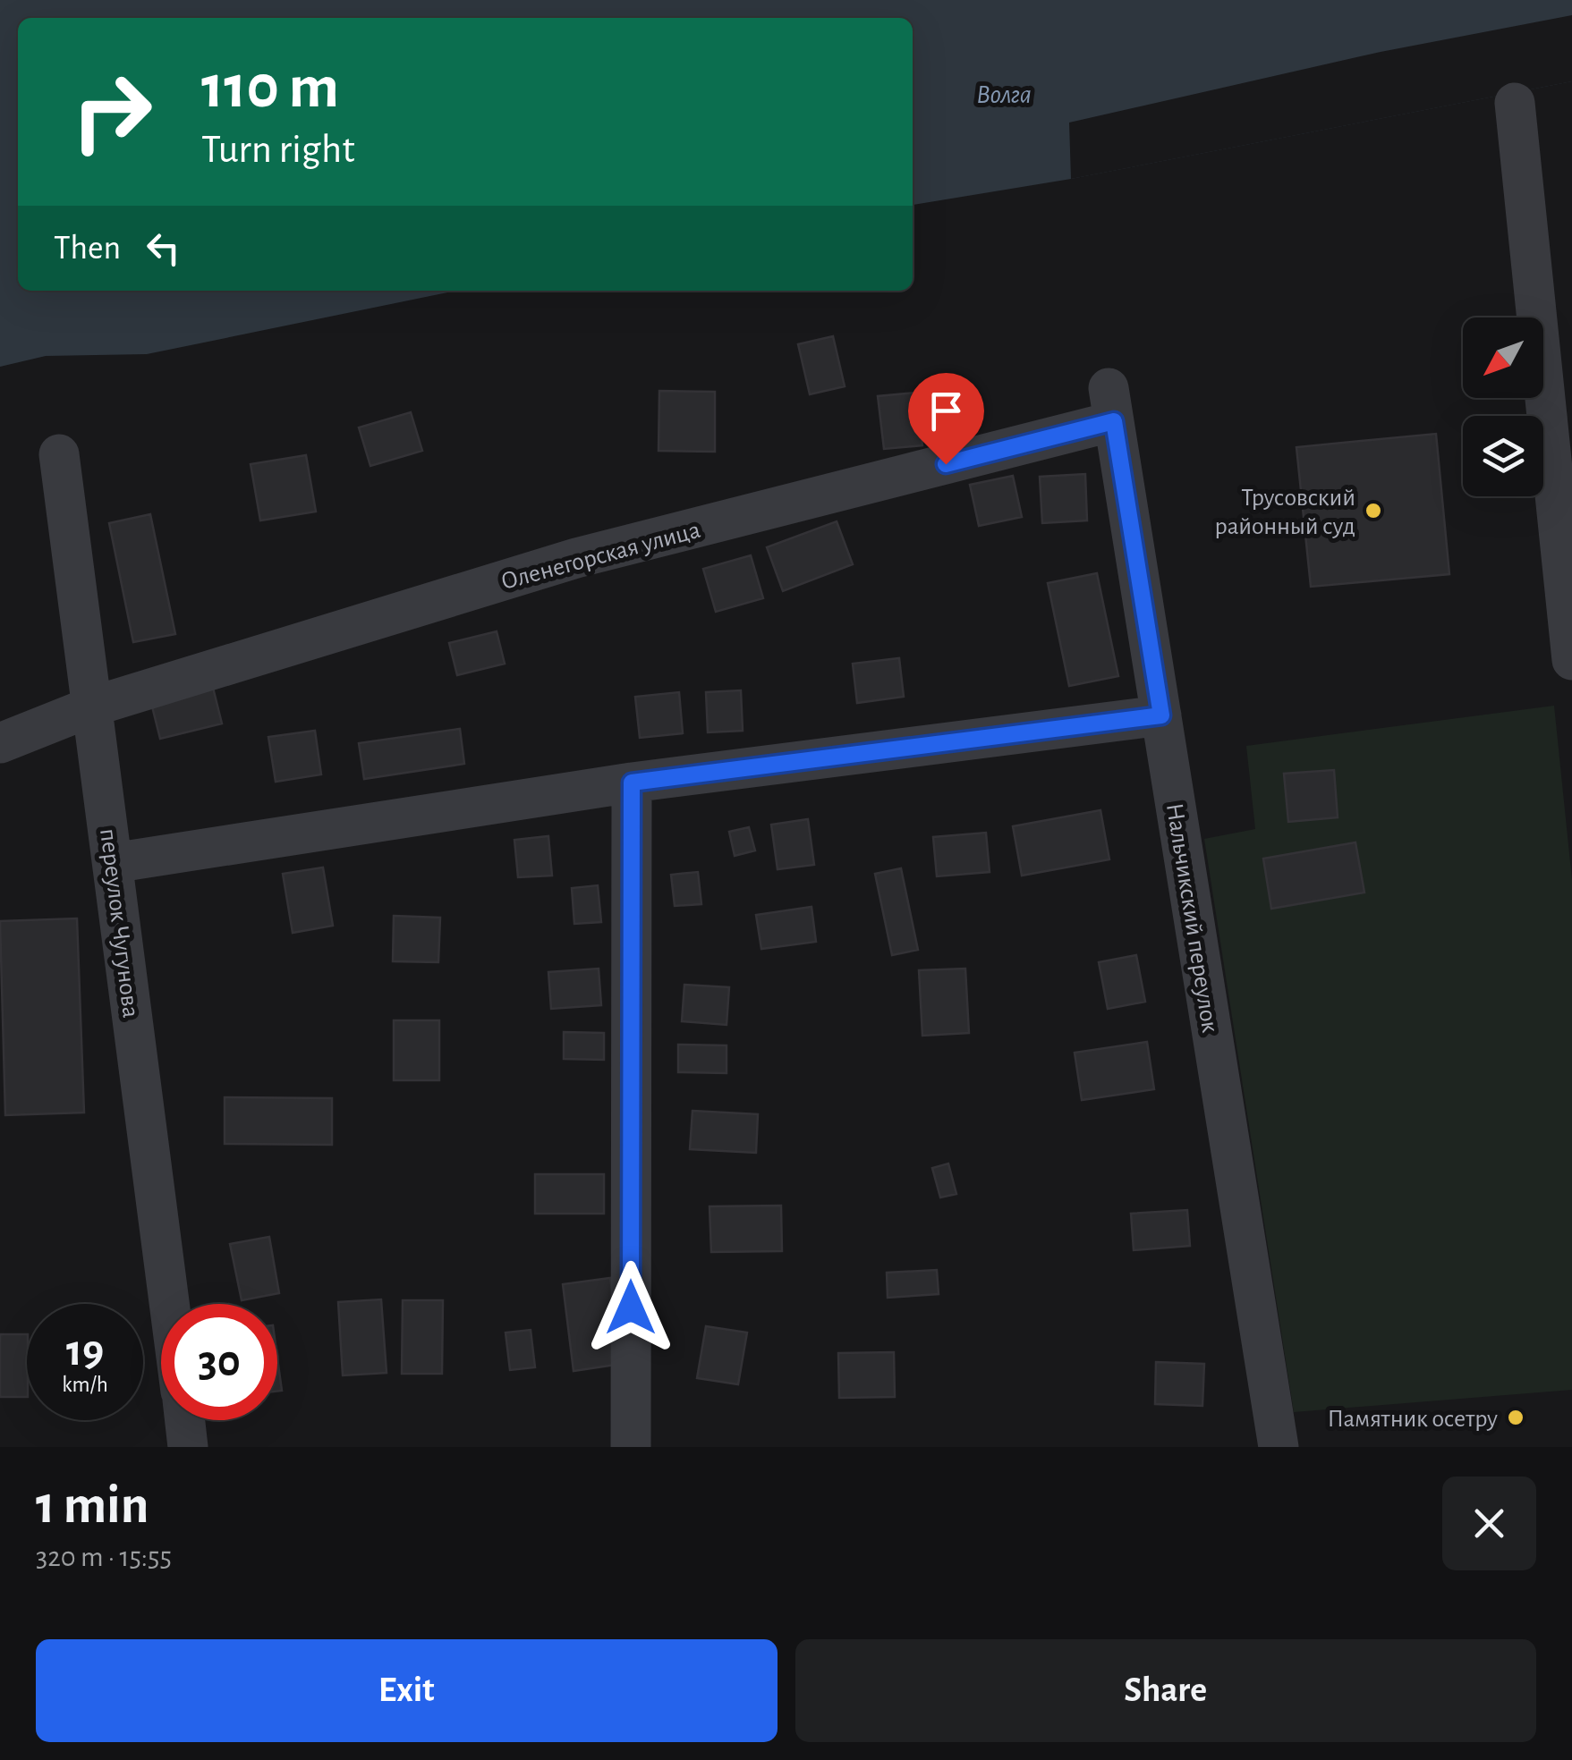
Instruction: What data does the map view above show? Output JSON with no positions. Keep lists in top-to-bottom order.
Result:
{
  "streets": {
    "street": ["Оленегорская улица", "Нальчикский переулок", "переулок Чугунова"]
  },
  "crossings": [
    ["Оленегорская улица", "Нальчикский переулок"],
    ["Оленегорская улица", "переулок Чугунова"]
  ],
  "water": ["Волга"],
  "places": ["Трусовский районный суд", "Памятник осетру"],
  "north": "bottom left",
  "page": {
    "turn": ["110 m", "Turn right"],
    "then": "Then",
    "speed": "19 km/h",
    "limit": "30",
    "heading": ["1 min", "320 m · 15:55"],
    "buttons": ["Exit", "Share"]
  }
}
